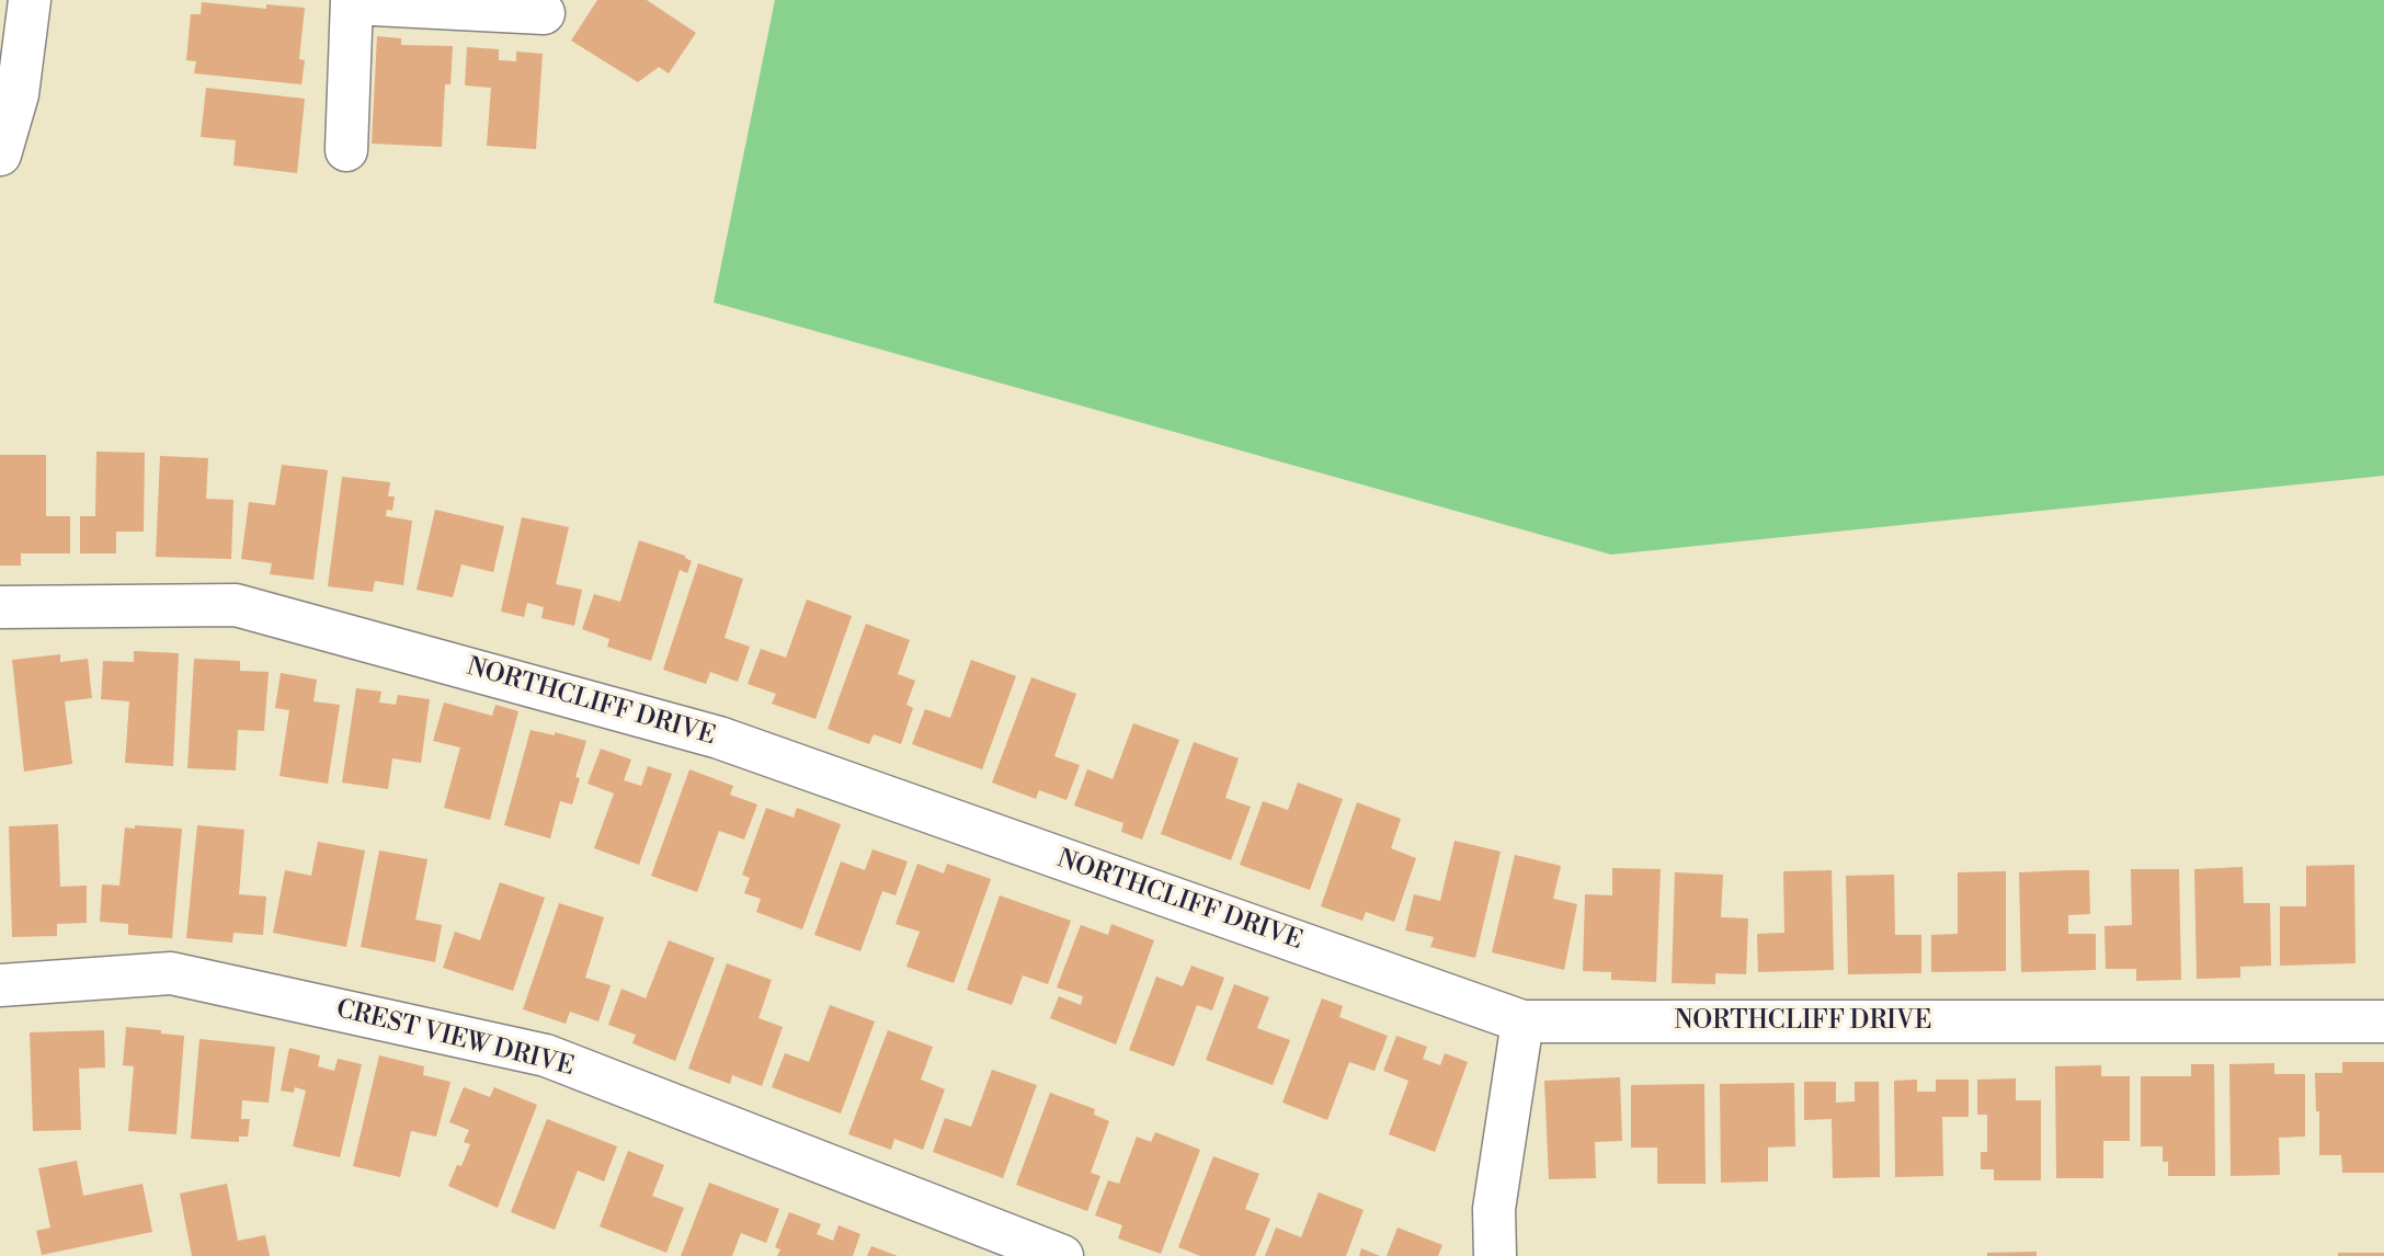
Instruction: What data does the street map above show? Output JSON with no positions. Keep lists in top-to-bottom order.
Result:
{
  "streets": {
    "street": ["NORTHCLIFF DRIVE", "CREST VIEW DRIVE"]
  }
}
